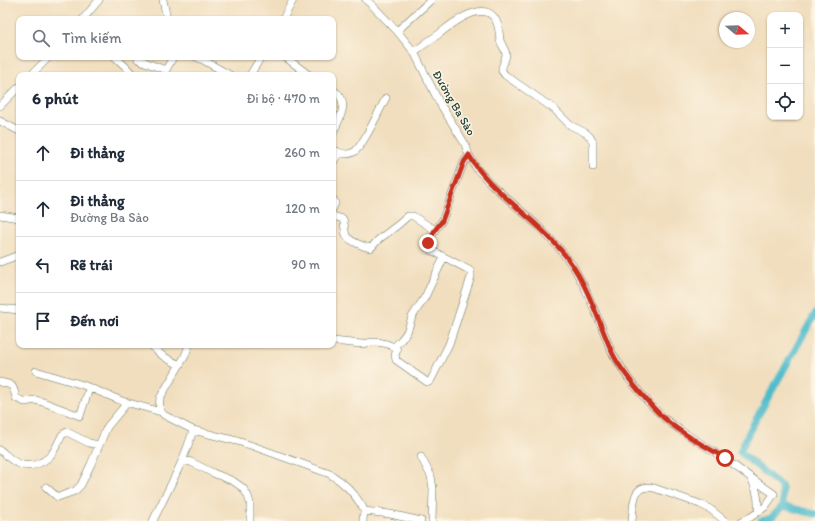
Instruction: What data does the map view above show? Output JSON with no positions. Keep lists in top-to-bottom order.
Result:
{
  "streets": {
    "street": ["Đường Ba Sào"]
  },
  "north": "right",
  "page": {
    "map_buttons": ["+", "−"],
    "search": "Tìm kiếm",
    "heading": ["6 phút", "Đi bộ · 470 m"],
    "list": [
      ["Đi thẳng", "260 m"],
      ["Đi thẳng", "Đường Ba Sào", "120 m"],
      ["Rẽ trái", "90 m"],
      "Đến nơi"
    ]
  }
}
